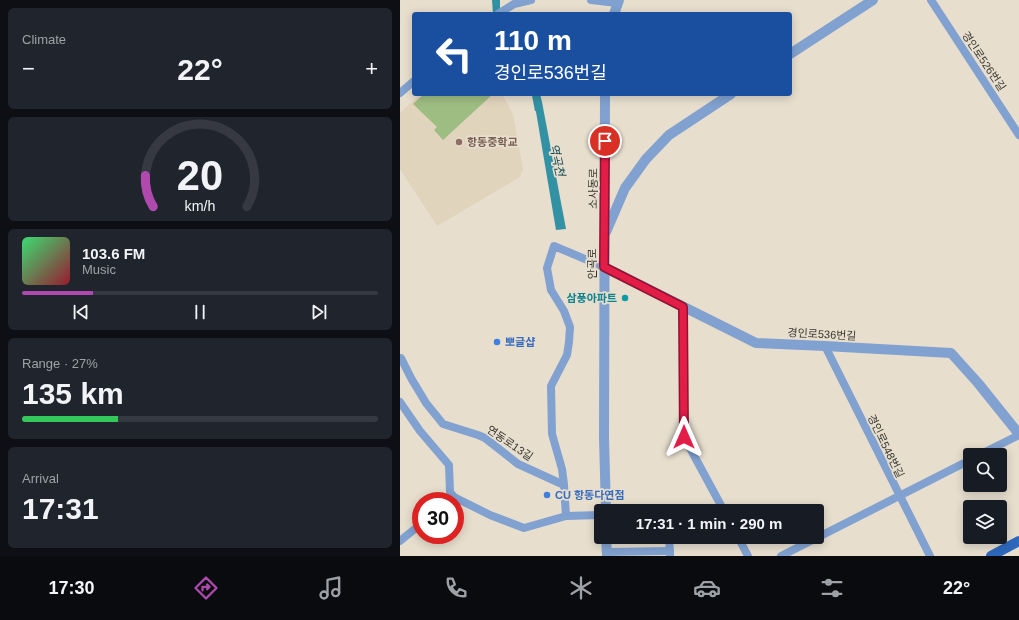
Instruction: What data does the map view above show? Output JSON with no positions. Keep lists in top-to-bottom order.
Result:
{
  "streets": {
    "street": [
      "경인로526번길",
      "소사동로",
      "안곡로",
      "경인로536번길",
      "연동로13길",
      "경인로548번길"
    ]
  },
  "crossings": [
    ["소사동로", "안곡로"],
    ["안곡로", "경인로536번길"],
    ["경인로536번길", "경인로548번길"]
  ],
  "water": ["역곡천"],
  "places": [
    "항동중학교",
    "삼풍아파트",
    "뽀글샵",
    "CU 항동다연점"
  ],
  "page": {
    "tile": [
      "Climate",
      ["Range · 27%", "135 km"],
      ["Arrival", "17:31"]
    ],
    "turn": ["110 m", "경인로536번길"],
    "heat": ["−", "22°", "+"],
    "song": ["103.6 FM", "Music"],
    "limit": "30",
    "trip": "17:31 · 1 min · 290 m",
    "tabs": ["17:30", "22°"],
    "gauge": ["20", "km/h"]
  }
}
